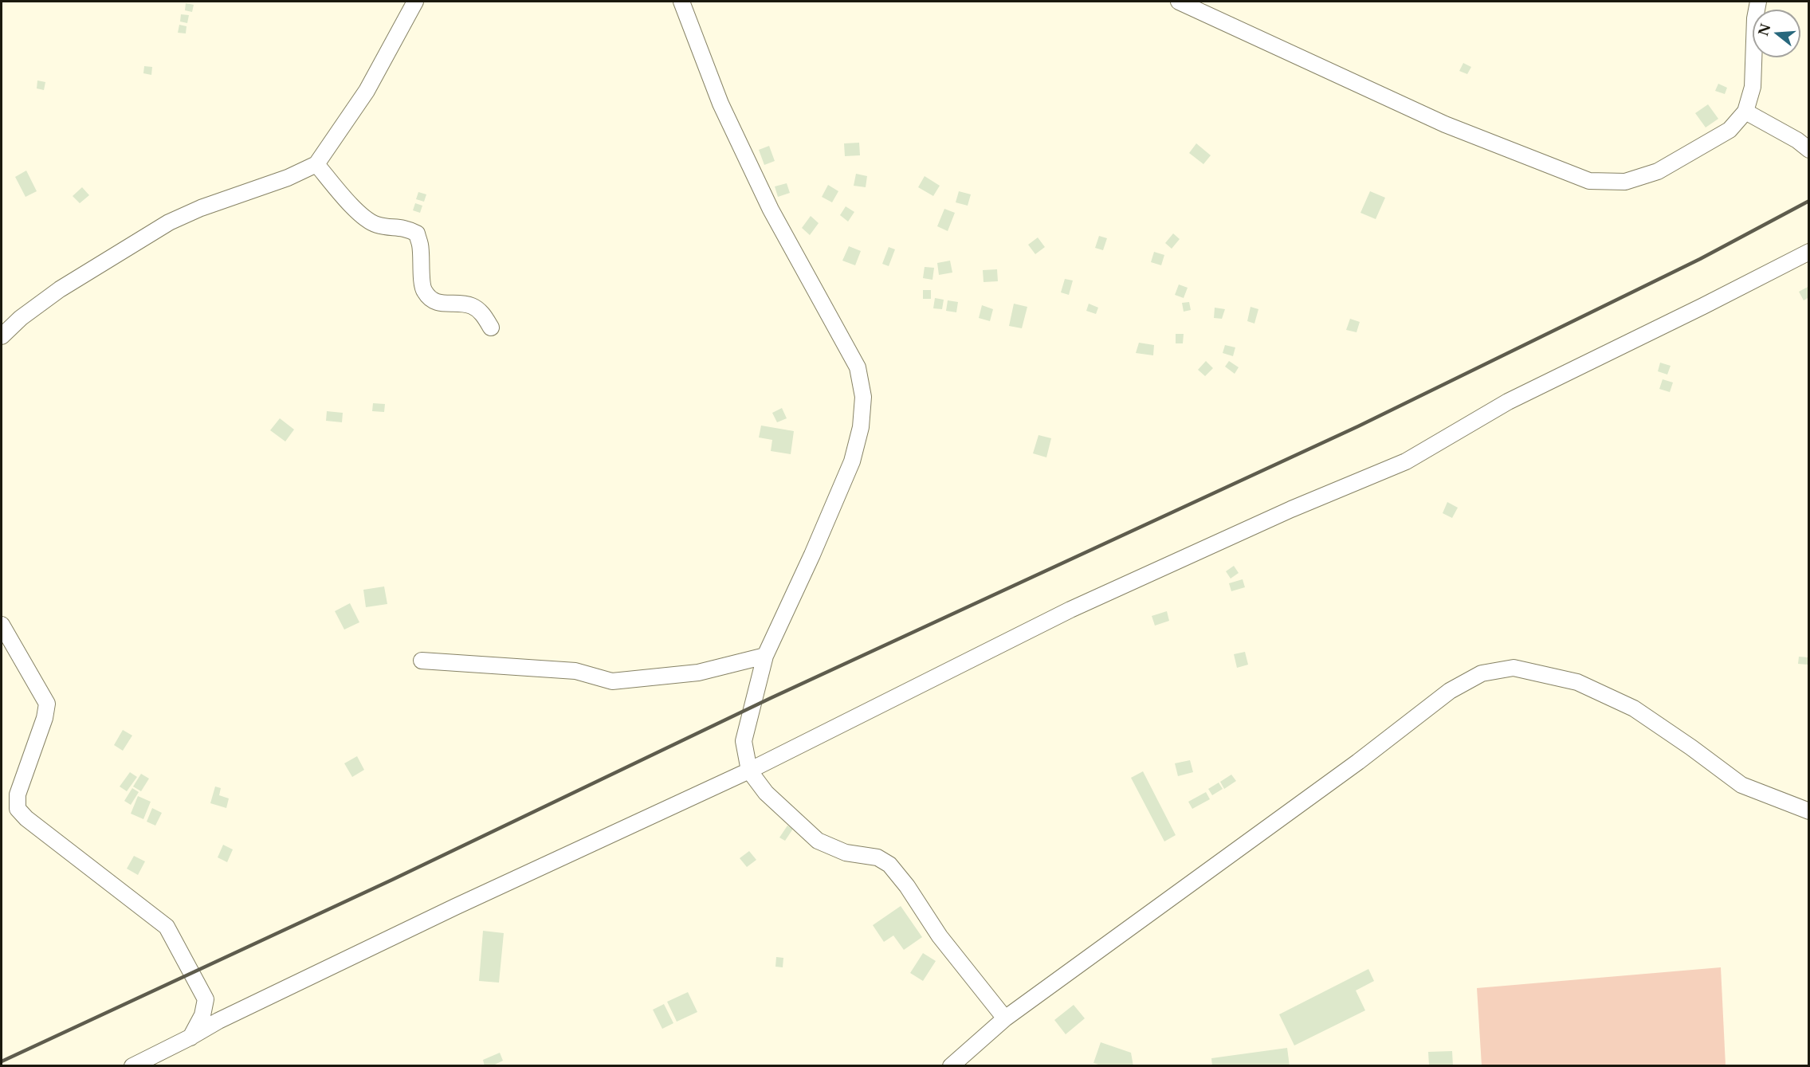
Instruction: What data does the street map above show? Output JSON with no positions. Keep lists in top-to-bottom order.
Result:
{
  "north": "left"
}
